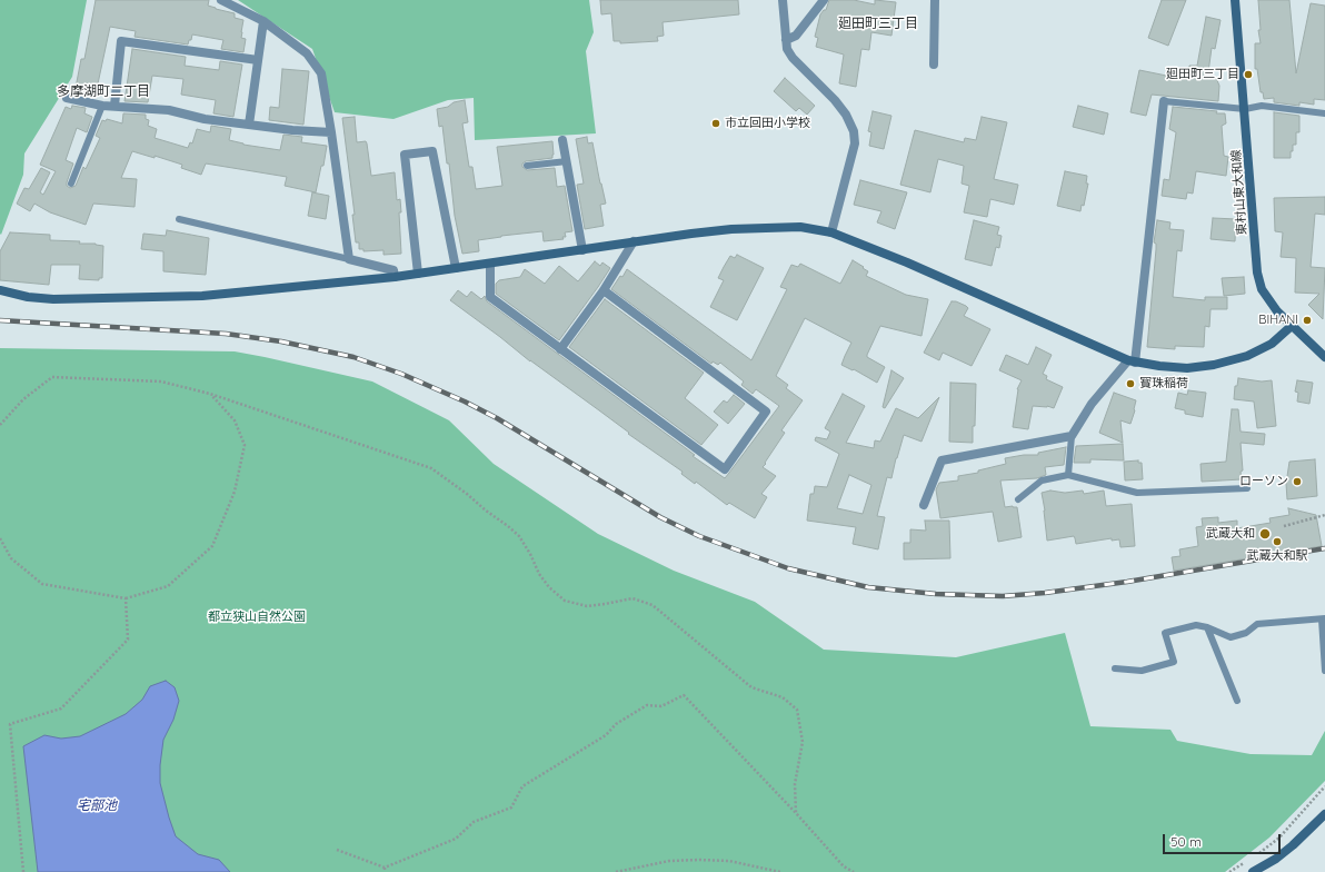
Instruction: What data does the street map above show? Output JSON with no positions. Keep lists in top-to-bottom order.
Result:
{
  "streets": {
    "street": ["東村山東大和線"]
  },
  "districts": ["廻田町三丁目", "多摩湖町二丁目"],
  "water": ["宅部池"],
  "parks": ["都立狭山自然公園"],
  "places": [
    "廻田町三丁目",
    "市立回田小学校",
    "BIHANI",
    "寳珠稲荷",
    "ローソン",
    "武蔵大和",
    "武蔵大和駅"
  ],
  "scale_bar": "50 m"
}
